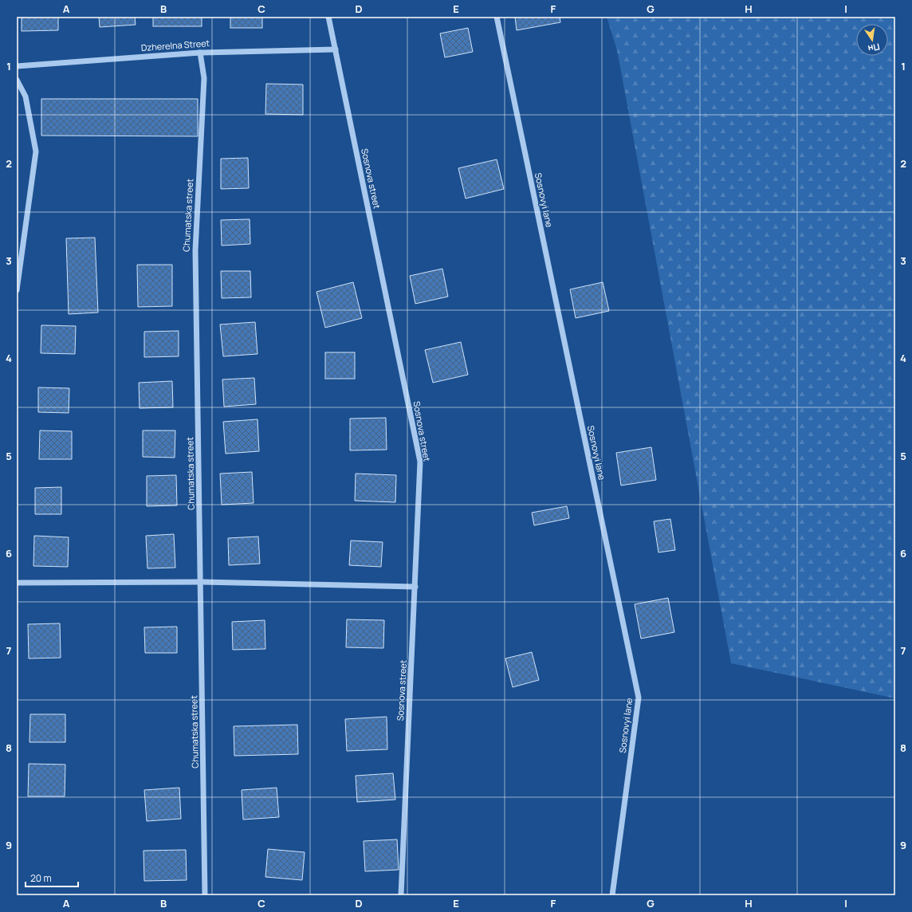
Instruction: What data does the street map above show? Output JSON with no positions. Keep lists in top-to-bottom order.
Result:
{
  "streets": {
    "street": [
      "Dzherelna Street",
      "Sosnova street",
      "Sosnovyi lane",
      "Chumatska street"
    ]
  },
  "crossings": [
    ["Dzherelna Street", "Sosnova street"],
    ["Dzherelna Street", "Chumatska street"]
  ],
  "scale_bar": "20 m",
  "north": "bottom",
  "grid": {
    "columns": [
      "A",
      "B",
      "C",
      "D",
      "E",
      "F",
      "G",
      "H",
      "I"
    ],
    "rows": [
      "1",
      "2",
      "3",
      "4",
      "5",
      "6",
      "7",
      "8",
      "9"
    ]
  }
}
